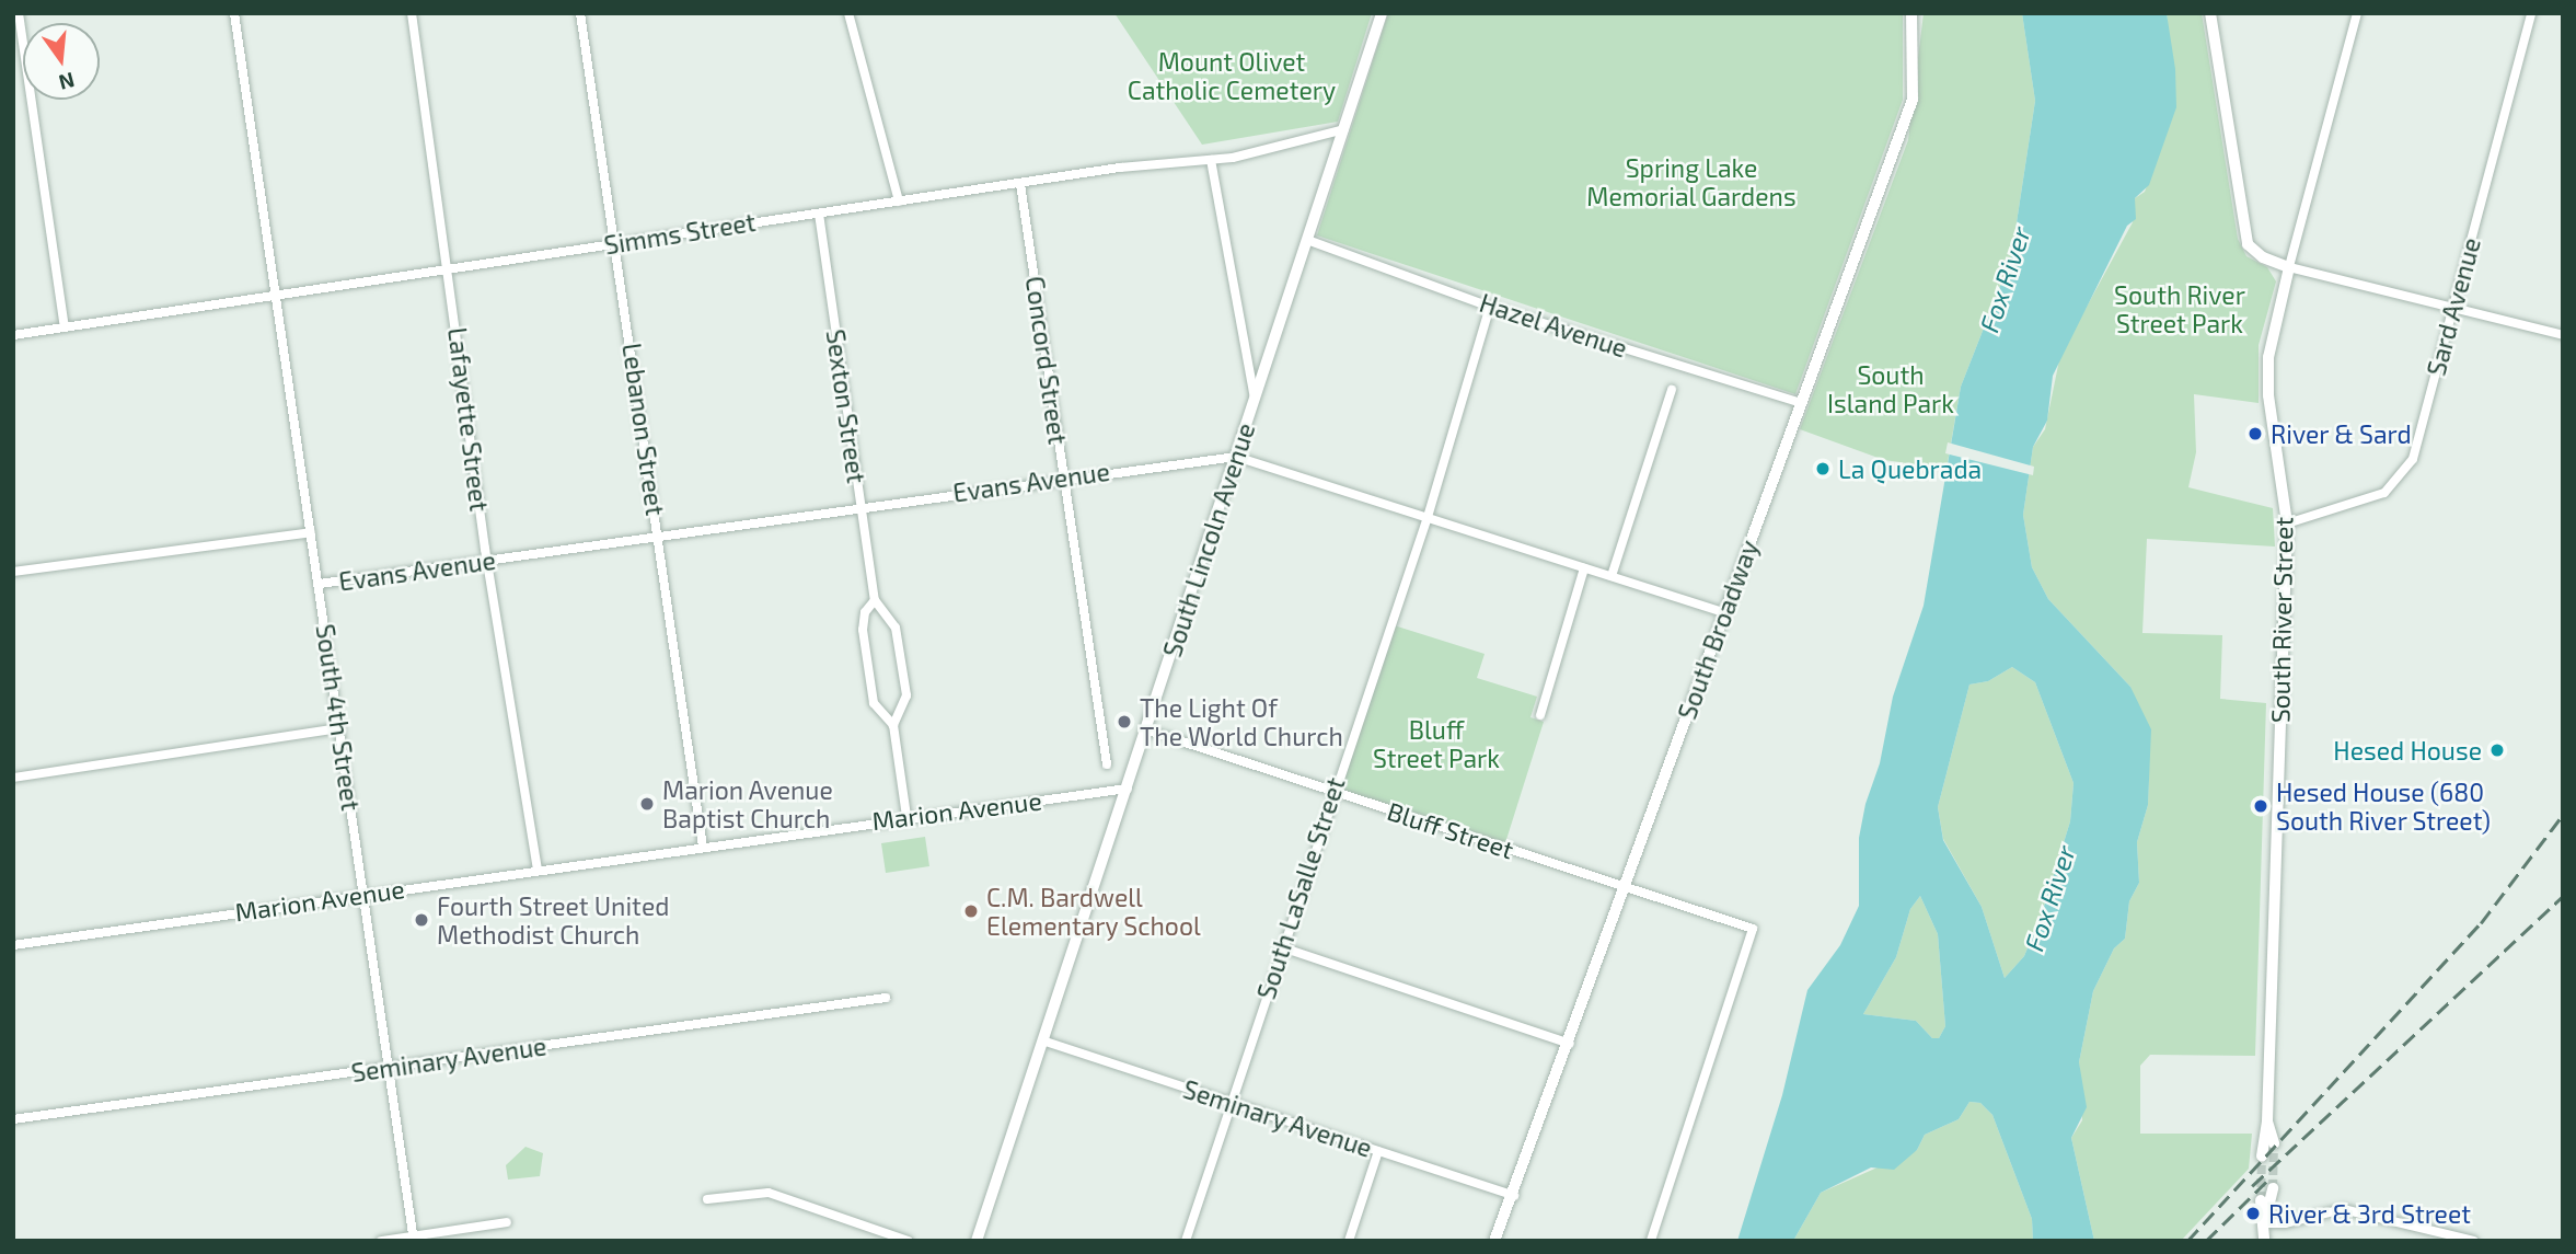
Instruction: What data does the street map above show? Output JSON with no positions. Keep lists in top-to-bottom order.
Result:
{
  "streets": {
    "street": [
      "Simms Street",
      "Sard Avenue",
      "Hazel Avenue",
      "Concord Street",
      "Sexton Street",
      "Lafayette Street",
      "Lebanon Street",
      "Evans Avenue",
      "South Lincoln Avenue",
      "South River Street",
      "South Broadway",
      "South 4th Street",
      "Marion Avenue",
      "Bluff Street",
      "South LaSalle Street",
      "Seminary Avenue"
    ]
  },
  "crossings": [
    ["Simms Street", "Concord Street"],
    ["Simms Street", "Sexton Street"],
    ["Simms Street", "Lafayette Street"],
    ["Simms Street", "Lebanon Street"],
    ["Simms Street", "South Lincoln Avenue"],
    ["Simms Street", "South 4th Street"],
    ["Sard Avenue", "South River Street"],
    ["Hazel Avenue", "South Lincoln Avenue"],
    ["Hazel Avenue", "South Broadway"],
    ["Hazel Avenue", "South LaSalle Street"],
    ["Concord Street", "Evans Avenue"],
    ["Sexton Street", "Evans Avenue"],
    ["Sexton Street", "Marion Avenue"],
    ["Lafayette Street", "Evans Avenue"],
    ["Lafayette Street", "Marion Avenue"],
    ["Lebanon Street", "Evans Avenue"],
    ["Lebanon Street", "Marion Avenue"],
    ["Evans Avenue", "South Lincoln Avenue"],
    ["Evans Avenue", "South Broadway"],
    ["Evans Avenue", "South 4th Street"],
    ["Evans Avenue", "South LaSalle Street"],
    ["South Lincoln Avenue", "Marion Avenue"],
    ["South Lincoln Avenue", "Bluff Street"],
    ["South Lincoln Avenue", "Seminary Avenue"],
    ["South Broadway", "Bluff Street"],
    ["South Broadway", "Seminary Avenue"],
    ["South 4th Street", "Marion Avenue"],
    ["South 4th Street", "Seminary Avenue"],
    ["Bluff Street", "South LaSalle Street"],
    ["South LaSalle Street", "Seminary Avenue"]
  ],
  "water": ["Fox River"],
  "parks": [
    "Mount Olivet Catholic Cemetery",
    "Spring Lake Memorial Gardens",
    "South River Street Park",
    "South Island Park",
    "Bluff Street Park"
  ],
  "places": [
    "River & Sard",
    "La Quebrada",
    "The Light Of The World Church",
    "Hesed House",
    "Marion Avenue Baptist Church",
    "Hesed House (680 South River Street)",
    "C.M. Bardwell Elementary School",
    "Fourth Street United Methodist Church",
    "River & 3rd Street"
  ],
  "north": "bottom"
}
